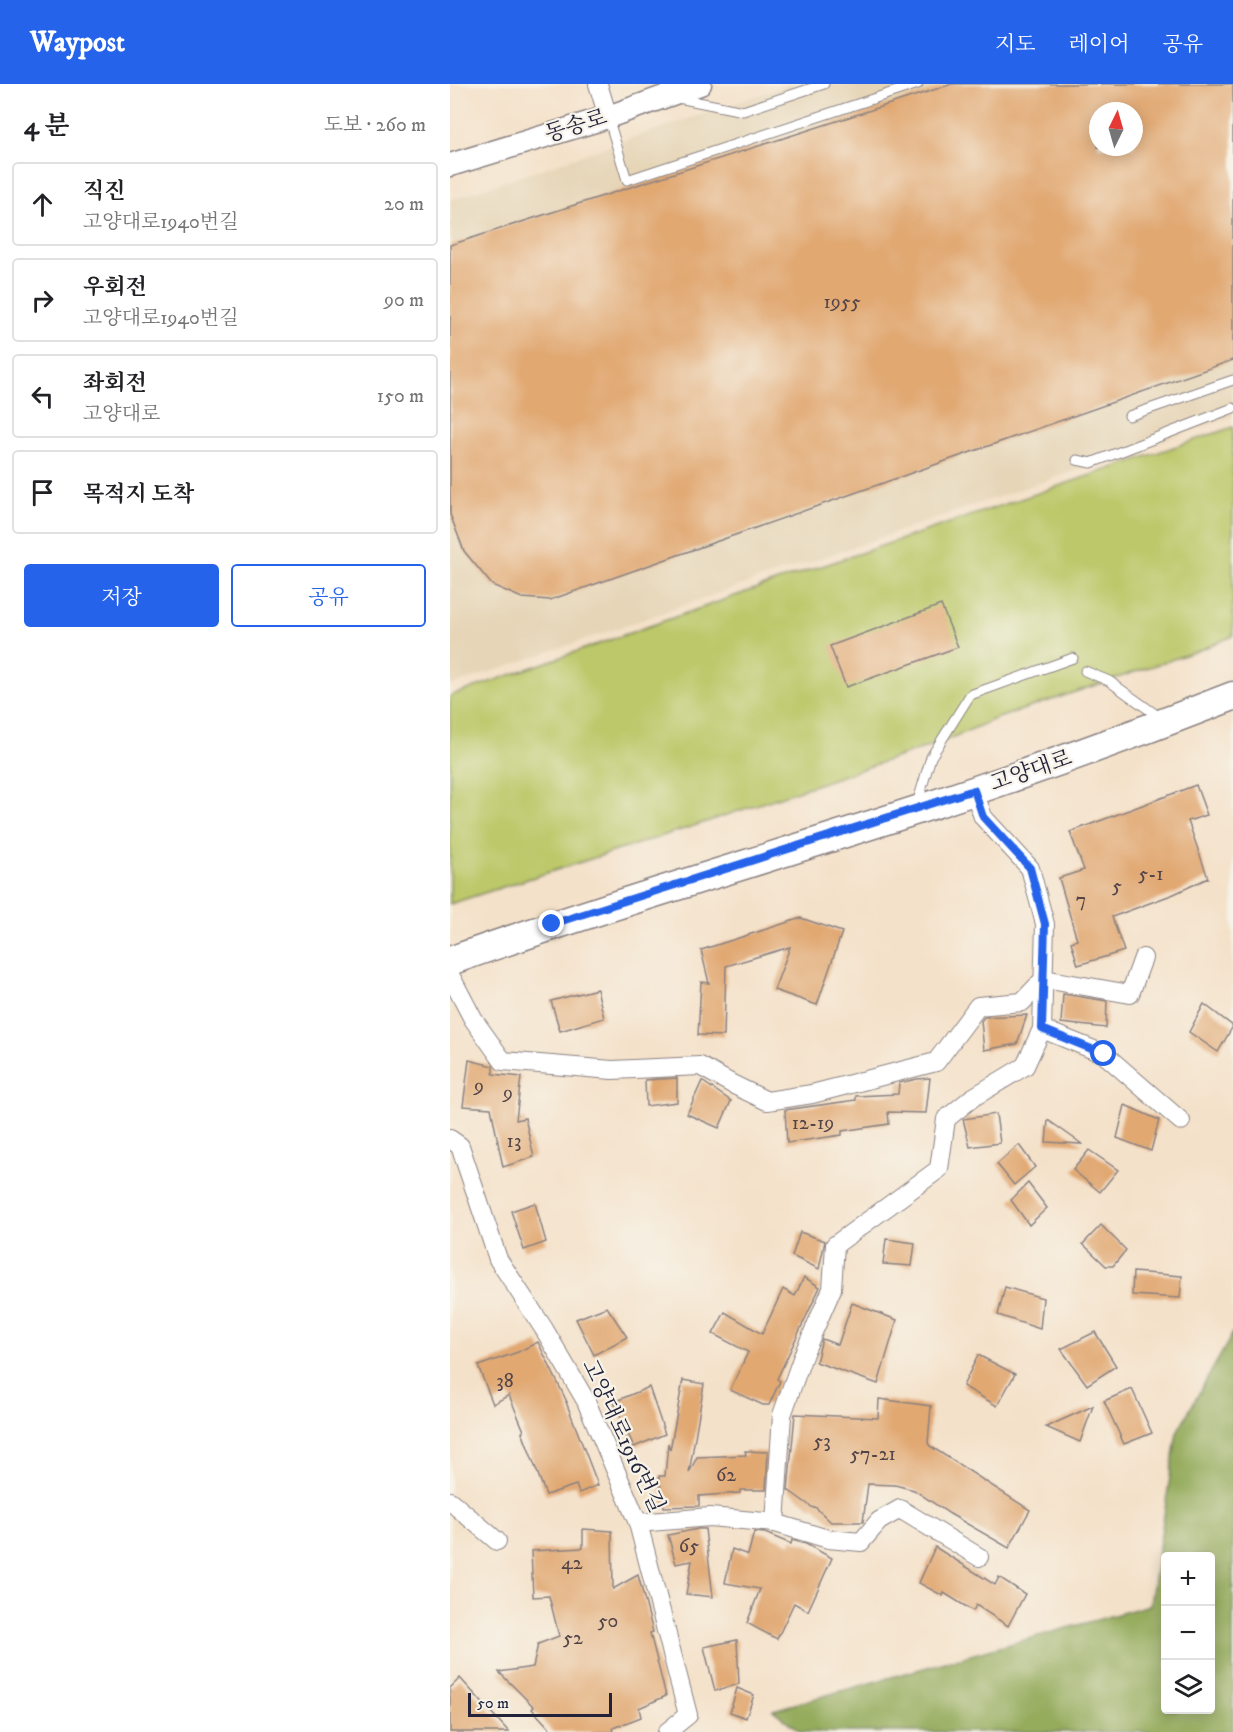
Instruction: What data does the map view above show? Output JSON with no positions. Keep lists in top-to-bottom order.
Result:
{
  "streets": {
    "main road": ["고양대로"],
    "street": ["동송로", "고양대로1916번길"]
  },
  "house_numbers": [
    "1955",
    "5-1",
    "5",
    "7",
    "9",
    "9",
    "12-19",
    "13",
    "38",
    "53",
    "57-21",
    "62",
    "65",
    "42",
    "50",
    "52"
  ],
  "scale_bar": "50 m",
  "north": "top",
  "page": {
    "header": "Waypost",
    "nav": ["지도", "레이어", "공유"],
    "heading": ["4 분", "도보 · 260 m"],
    "list": [
      ["직진", "고양대로1940번길", "20 m"],
      ["우회전", "고양대로1940번길", "90 m"],
      ["좌회전", "고양대로", "150 m"],
      "목적지 도착"
    ],
    "buttons": ["저장", "공유"],
    "map_buttons": ["+", "−"],
    "scale": "50 m"
  }
}
